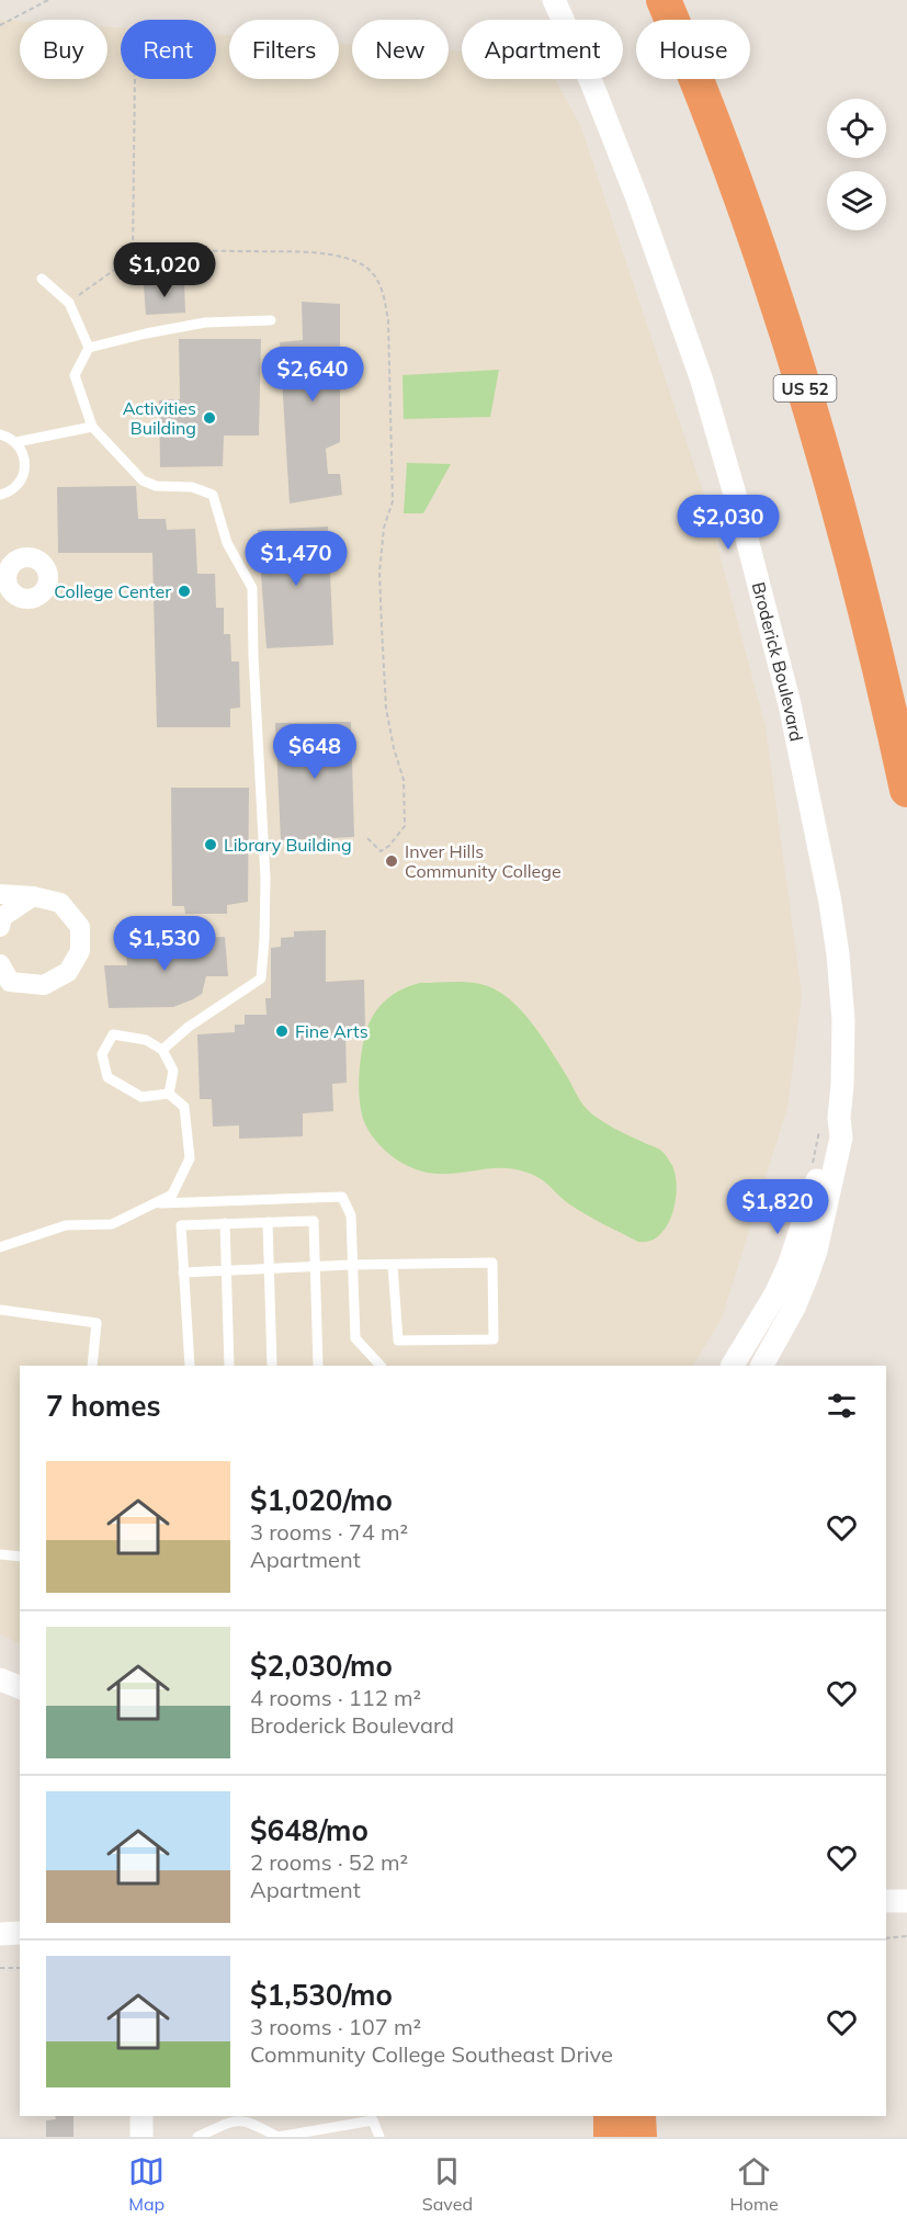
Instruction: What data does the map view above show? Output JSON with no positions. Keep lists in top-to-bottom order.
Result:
{
  "streets": {
    "highway": ["US 52"],
    "street": ["Broderick Boulevard"]
  },
  "places": [
    "Activities Building",
    "College Center",
    "Library Building",
    "Inver Hills Community College",
    "Fine Arts"
  ],
  "page": {
    "chip": [
      "Buy",
      "Rent",
      "Filters",
      "New",
      "Apartment",
      "House"
    ],
    "price": [
      "$1,020",
      "$2,640",
      "$2,030",
      "$1,470",
      "$648",
      "$1,530",
      "$1,820"
    ],
    "heading": "7 homes",
    "list": [
      {
        "name": "$1,020/mo",
        "note": "3 rooms · 74 m² · Apartment"
      },
      {
        "name": "$2,030/mo",
        "note": "4 rooms · 112 m² · Broderick Boulevard"
      },
      {
        "name": "$648/mo",
        "note": "2 rooms · 52 m² · Apartment"
      },
      {
        "name": "$1,530/mo",
        "note": "3 rooms · 107 m² · Community College Southeast Drive"
      }
    ],
    "tabs": ["Map", "Saved", "Home"]
  }
}
